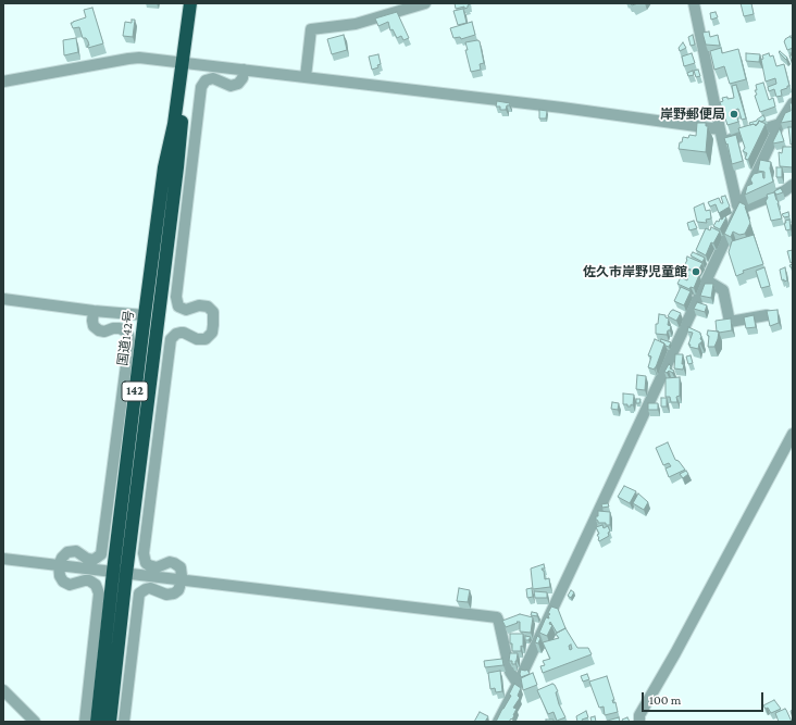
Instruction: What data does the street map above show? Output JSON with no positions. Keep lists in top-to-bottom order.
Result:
{
  "streets": {
    "highway": ["国道142号", "142"]
  },
  "places": ["岸野郵便局", "佐久市岸野児童館"],
  "scale_bar": "100 m"
}
